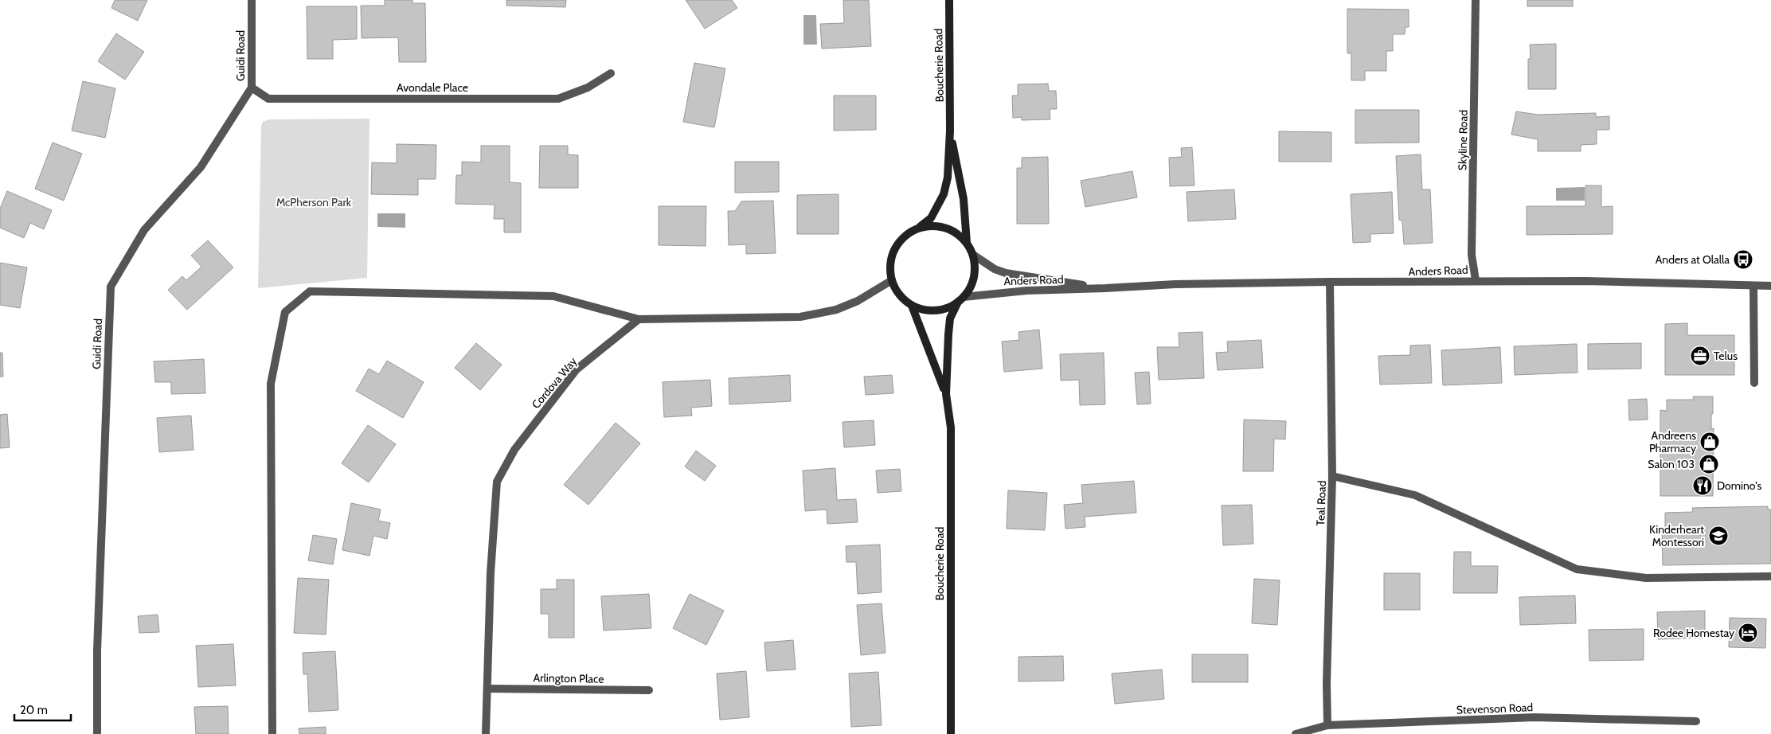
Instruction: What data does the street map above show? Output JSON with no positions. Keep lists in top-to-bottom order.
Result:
{
  "streets": {
    "main road": ["Boucherie Road"],
    "street": [
      "Guidi Road",
      "Avondale Place",
      "Skyline Road",
      "Anders Road",
      "Cordova Way",
      "Teal Road",
      "Arlington Place",
      "Stevenson Road"
    ]
  },
  "crossings": [
    ["Guidi Road", "Avondale Place"],
    ["Boucherie Road", "Anders Road"],
    ["Skyline Road", "Anders Road"],
    ["Anders Road", "Teal Road"],
    ["Cordova Way", "Arlington Place"],
    ["Teal Road", "Stevenson Road"]
  ],
  "parks": ["McPherson Park"],
  "places": {
    "bus stop": ["Anders at Olalla"],
    "office": ["Telus"],
    "shop": ["Andreens Pharmacy", "Salon 103"],
    "restaurant": ["Domino's"],
    "school or university": ["Kinderheart Montessori"],
    "hotel": ["Rodee Homestay"]
  },
  "scale_bar": "20 m"
}
